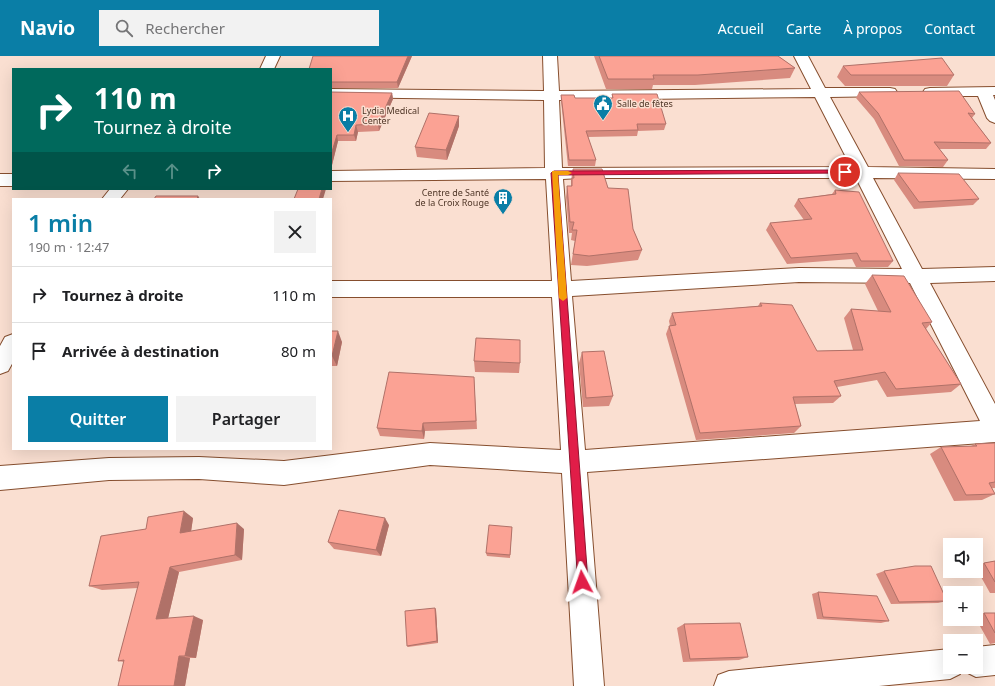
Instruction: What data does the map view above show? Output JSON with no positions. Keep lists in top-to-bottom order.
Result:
{
  "places": {
    "public building": ["Salle de fêtes"],
    "hospital": ["Lydia Medical Center"],
    "building": ["Centre de Santé de la Croix Rouge"]
  },
  "page": {
    "header": "Navio",
    "search": "Rechercher",
    "nav": [
      "Accueil",
      "Carte",
      "À propos",
      "Contact"
    ],
    "turn": ["110 m", "Tournez à droite"],
    "heading": ["1 min", "190 m · 12:47"],
    "list": [
      {
        "name": "Tournez à droite",
        "value": "110 m"
      },
      {
        "name": "Arrivée à destination",
        "value": "80 m"
      }
    ],
    "buttons": ["Quitter", "Partager"],
    "map_buttons": ["+", "−"]
  }
}
